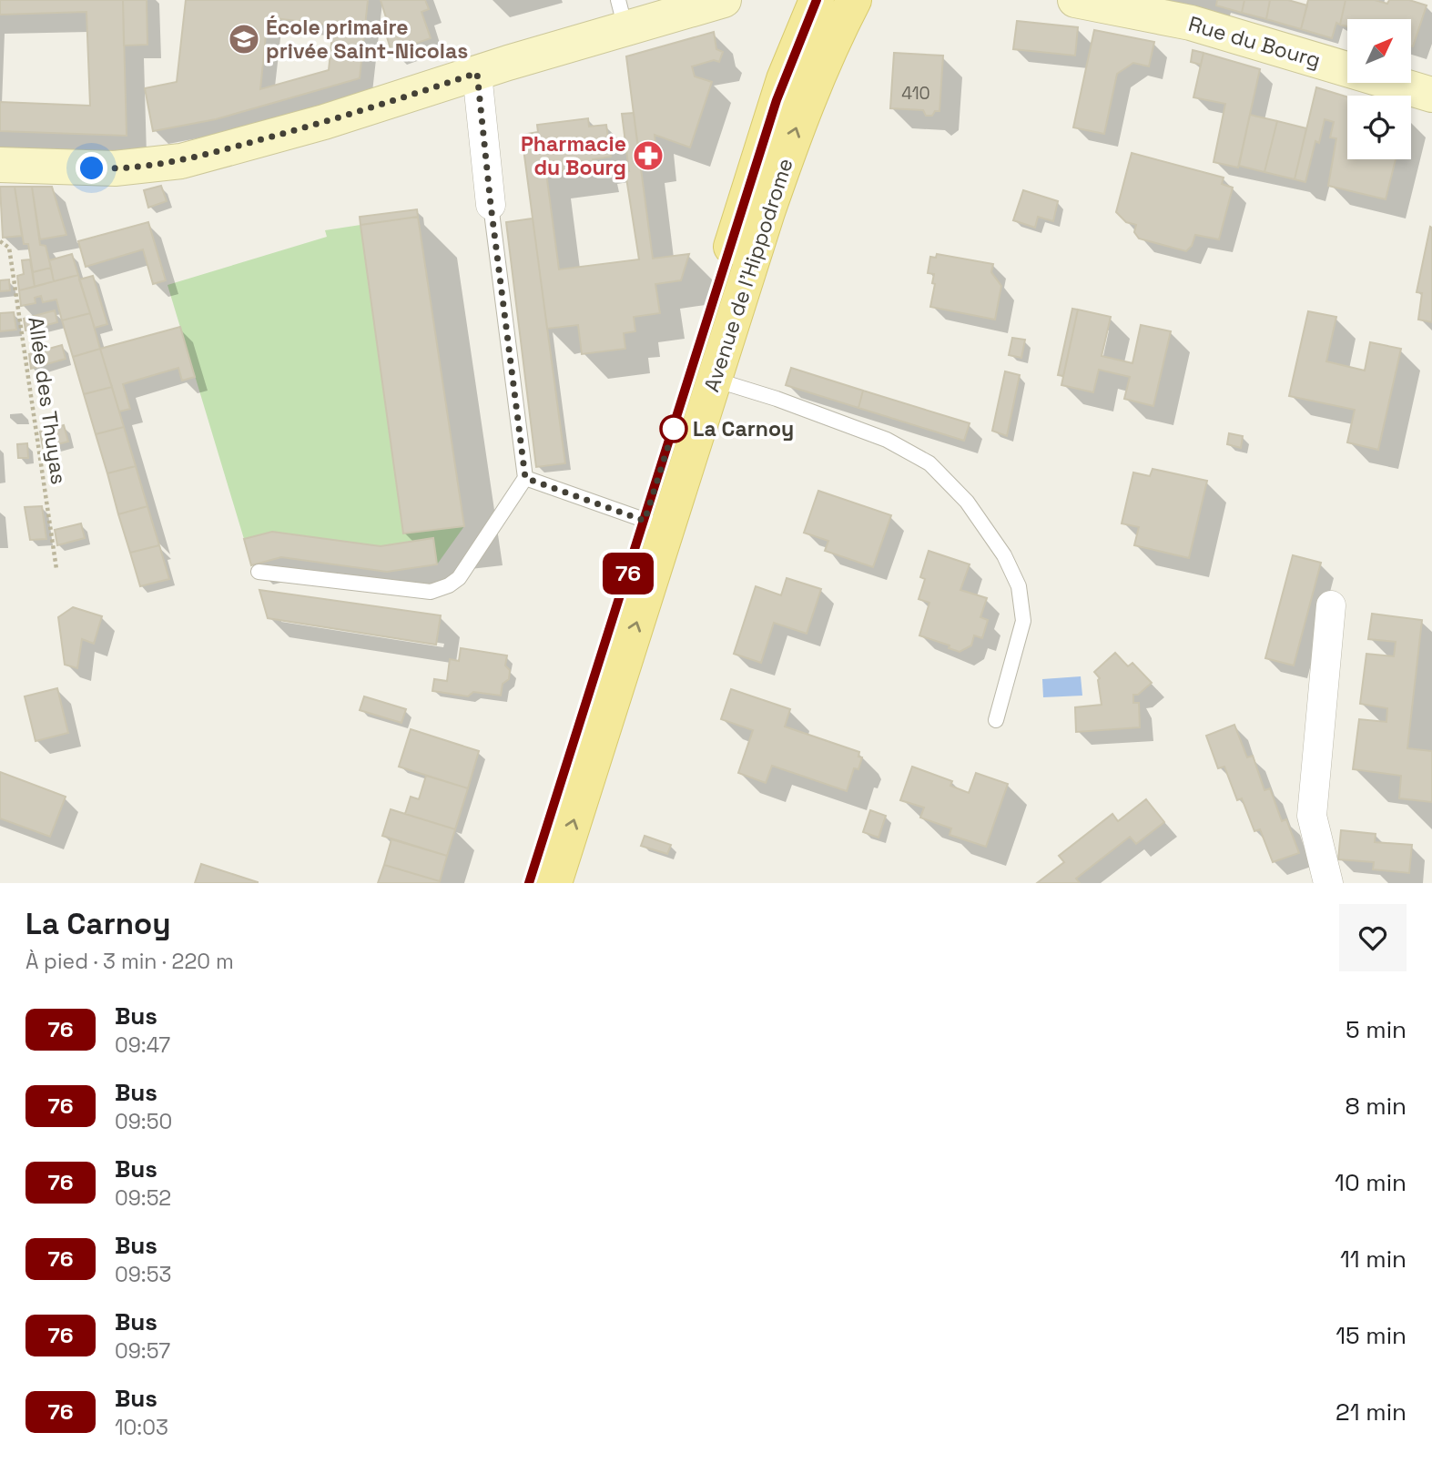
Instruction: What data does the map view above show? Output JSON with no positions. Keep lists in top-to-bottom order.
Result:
{
  "streets": {
    "main road": ["Avenue de l'Hippodrome"],
    "street": ["Rue du Bourg"],
    "path": ["Allée des Thuyas"]
  },
  "places": {
    "school or university": ["École primaire privée Saint-Nicolas"],
    "pharmacy": ["Pharmacie du Bourg"],
    "other": ["La Carnoy"]
  },
  "lines": ["bus line 76"],
  "house_numbers": ["410"],
  "north": "top right",
  "page": {
    "on_map": "76",
    "heading": ["La Carnoy", "À pied · 3 min · 220 m"],
    "list": [
      {
        "mark": "76",
        "name": "Bus",
        "note": "09:47",
        "value": "5 min"
      },
      {
        "mark": "76",
        "name": "Bus",
        "note": "09:50",
        "value": "8 min"
      },
      {
        "mark": "76",
        "name": "Bus",
        "note": "09:52",
        "value": "10 min"
      },
      {
        "mark": "76",
        "name": "Bus",
        "note": "09:53",
        "value": "11 min"
      },
      {
        "mark": "76",
        "name": "Bus",
        "note": "09:57",
        "value": "15 min"
      },
      {
        "mark": "76",
        "name": "Bus",
        "note": "10:03",
        "value": "21 min"
      }
    ]
  }
}
